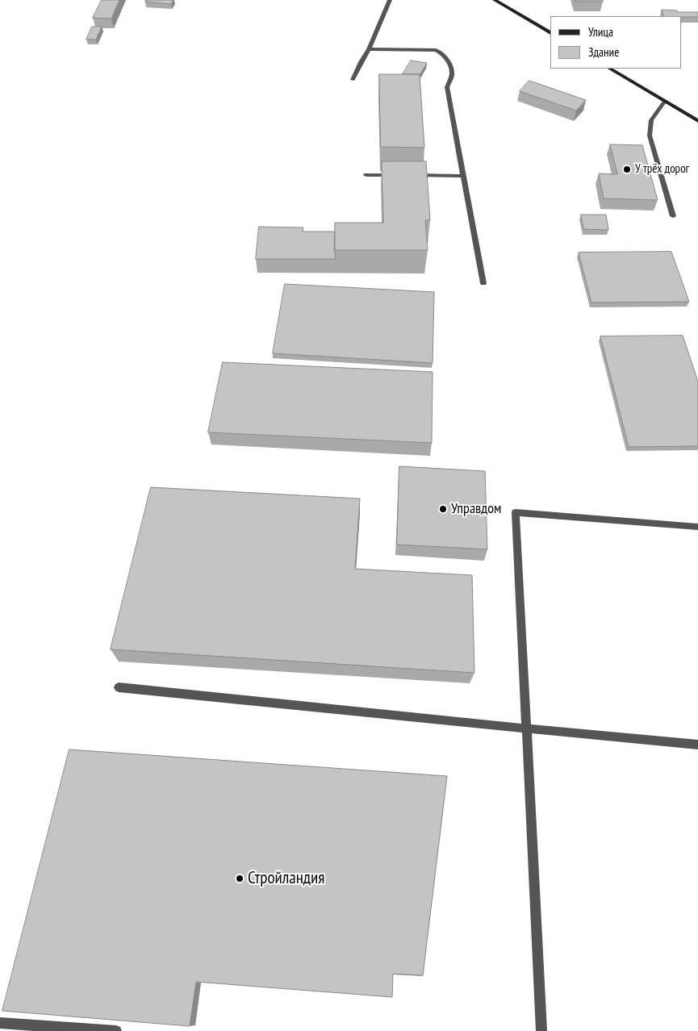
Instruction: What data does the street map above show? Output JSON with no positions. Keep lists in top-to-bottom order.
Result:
{
  "places": ["У трёх дорог", "Управдом", "Стройландия"],
  "legend": ["Улица", "Здание"]
}
